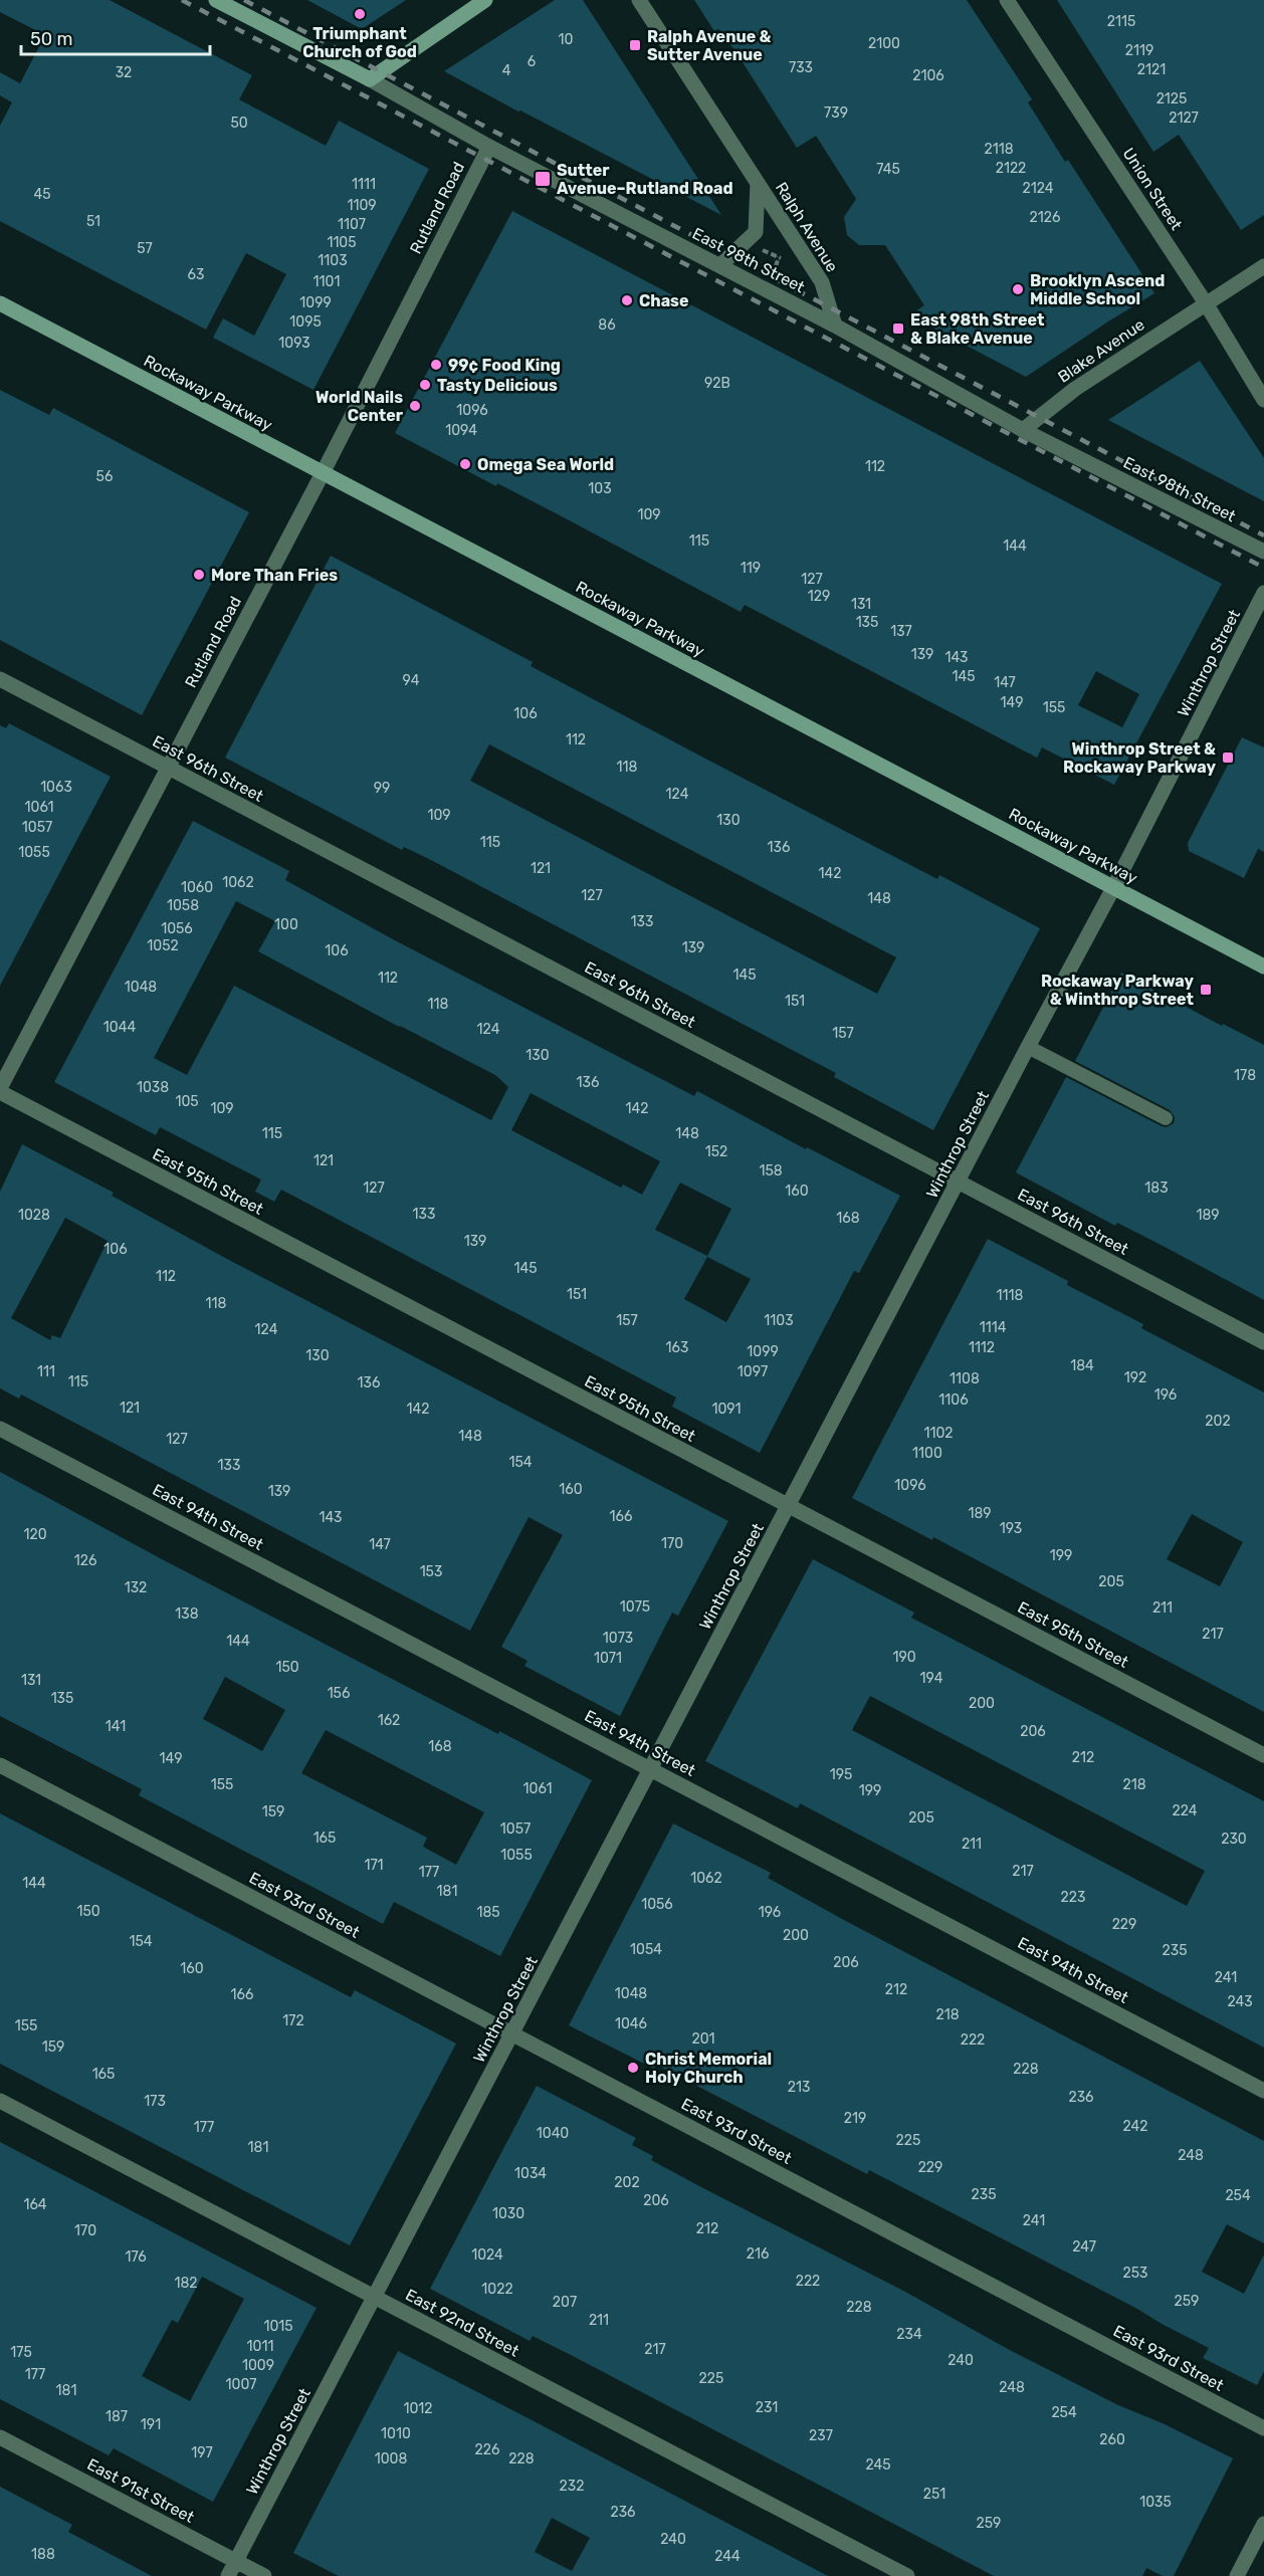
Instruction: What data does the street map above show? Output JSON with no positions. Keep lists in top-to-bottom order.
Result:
{
  "streets": {
    "street": [
      "Union Street",
      "Rutland Road",
      "Ralph Avenue",
      "East 98th Street",
      "Blake Avenue",
      "Rockaway Parkway",
      "Winthrop Street",
      "East 96th Street",
      "East 95th Street",
      "East 94th Street",
      "East 93rd Street",
      "East 92nd Street",
      "East 91st Street"
    ]
  },
  "crossings": [
    ["Union Street", "Blake Avenue"],
    ["Rutland Road", "East 98th Street"],
    ["Rutland Road", "Rockaway Parkway"],
    ["Rutland Road", "East 96th Street"],
    ["Rutland Road", "East 95th Street"],
    ["Ralph Avenue", "East 98th Street"],
    ["East 98th Street", "Blake Avenue"],
    ["Rockaway Parkway", "Winthrop Street"],
    ["Winthrop Street", "East 96th Street"],
    ["Winthrop Street", "East 95th Street"],
    ["Winthrop Street", "East 94th Street"],
    ["Winthrop Street", "East 93rd Street"],
    ["Winthrop Street", "East 92nd Street"],
    ["Winthrop Street", "East 91st Street"]
  ],
  "places": {
    "other": [
      "Triumphant Church of God",
      "Brooklyn Ascend Middle School",
      "Chase",
      "99¢ Food King",
      "Tasty Delicious",
      "World Nails Center",
      "Omega Sea World",
      "More Than Fries",
      "Christ Memorial Holy Church"
    ],
    "transit": [
      "Ralph Avenue & Sutter Avenue",
      "Sutter Avenue–Rutland Road",
      "East 98th Street & Blake Avenue",
      "Winthrop Street & Rockaway Parkway",
      "Rockaway Parkway & Winthrop Street"
    ]
  },
  "house_numbers": [
    "2115",
    "10",
    "2100",
    "2119",
    "6",
    "733",
    "2121",
    "4",
    "32",
    "2106",
    "2125",
    "739",
    "2127",
    "50",
    "2118",
    "2122",
    "745",
    "1111",
    "2124",
    "45",
    "1109",
    "2126",
    "51",
    "1107",
    "1105",
    "57",
    "1103",
    "63",
    "1101",
    "1099",
    "1095",
    "86",
    "1093",
    "92B",
    "1096",
    "1094",
    "112",
    "56",
    "103",
    "109",
    "115",
    "144",
    "119",
    "127",
    "129",
    "131",
    "135",
    "137",
    "139",
    "143",
    "145",
    "94",
    "147",
    "149",
    "155",
    "106",
    "112",
    "118",
    "1063",
    "99",
    "124",
    "1061",
    "109",
    "130",
    "1057",
    "115",
    "136",
    "1055",
    "121",
    "142",
    "1062",
    "1060",
    "127",
    "148",
    "1058",
    "133",
    "100",
    "1056",
    "1052",
    "139",
    "106",
    "145",
    "112",
    "1048",
    "151",
    "118",
    "1044",
    "124",
    "157",
    "130",
    "178",
    "136",
    "1038",
    "105",
    "109",
    "142",
    "115",
    "148",
    "152",
    "121",
    "158",
    "127",
    "183",
    "160",
    "133",
    "1028",
    "189",
    "168",
    "139",
    "106",
    "145",
    "112",
    "151",
    "1118",
    "118",
    "157",
    "1103",
    "1114",
    "124",
    "163",
    "1112",
    "1099",
    "130",
    "184",
    "111",
    "1097",
    "192",
    "1108",
    "115",
    "136",
    "196",
    "1106",
    "121",
    "142",
    "1091",
    "202",
    "1102",
    "148",
    "127",
    "1100",
    "154",
    "133",
    "1096",
    "160",
    "139",
    "189",
    "166",
    "143",
    "193",
    "120",
    "170",
    "147",
    "199",
    "126",
    "153",
    "205",
    "132",
    "1075",
    "211",
    "138",
    "217",
    "1073",
    "144",
    "190",
    "1071",
    "150",
    "194",
    "131",
    "156",
    "135",
    "200",
    "162",
    "141",
    "206",
    "168",
    "212",
    "149",
    "195",
    "155",
    "218",
    "1061",
    "199",
    "224",
    "159",
    "205",
    "1057",
    "165",
    "230",
    "211",
    "1055",
    "171",
    "217",
    "177",
    "1062",
    "144",
    "181",
    "223",
    "1056",
    "150",
    "185",
    "196",
    "229",
    "200",
    "154",
    "1054",
    "235",
    "206",
    "160",
    "241",
    "212",
    "1048",
    "166",
    "243",
    "218",
    "172",
    "1046",
    "155",
    "201",
    "222",
    "159",
    "228",
    "165",
    "213",
    "236",
    "173",
    "219",
    "242",
    "177",
    "1040",
    "225",
    "181",
    "248",
    "229",
    "1034",
    "202",
    "235",
    "254",
    "206",
    "164",
    "1030",
    "241",
    "212",
    "170",
    "247",
    "216",
    "1024",
    "176",
    "253",
    "222",
    "182",
    "1022",
    "259",
    "207",
    "228",
    "211",
    "1015",
    "234",
    "1011",
    "217",
    "175",
    "240",
    "1009",
    "177",
    "225",
    "1007",
    "248",
    "181",
    "231",
    "1012",
    "254",
    "187",
    "191",
    "1010",
    "237",
    "260",
    "226",
    "197",
    "1008",
    "228",
    "245",
    "232",
    "251",
    "1035",
    "236",
    "259",
    "240",
    "188",
    "244"
  ],
  "scale_bar": "50 m"
}
